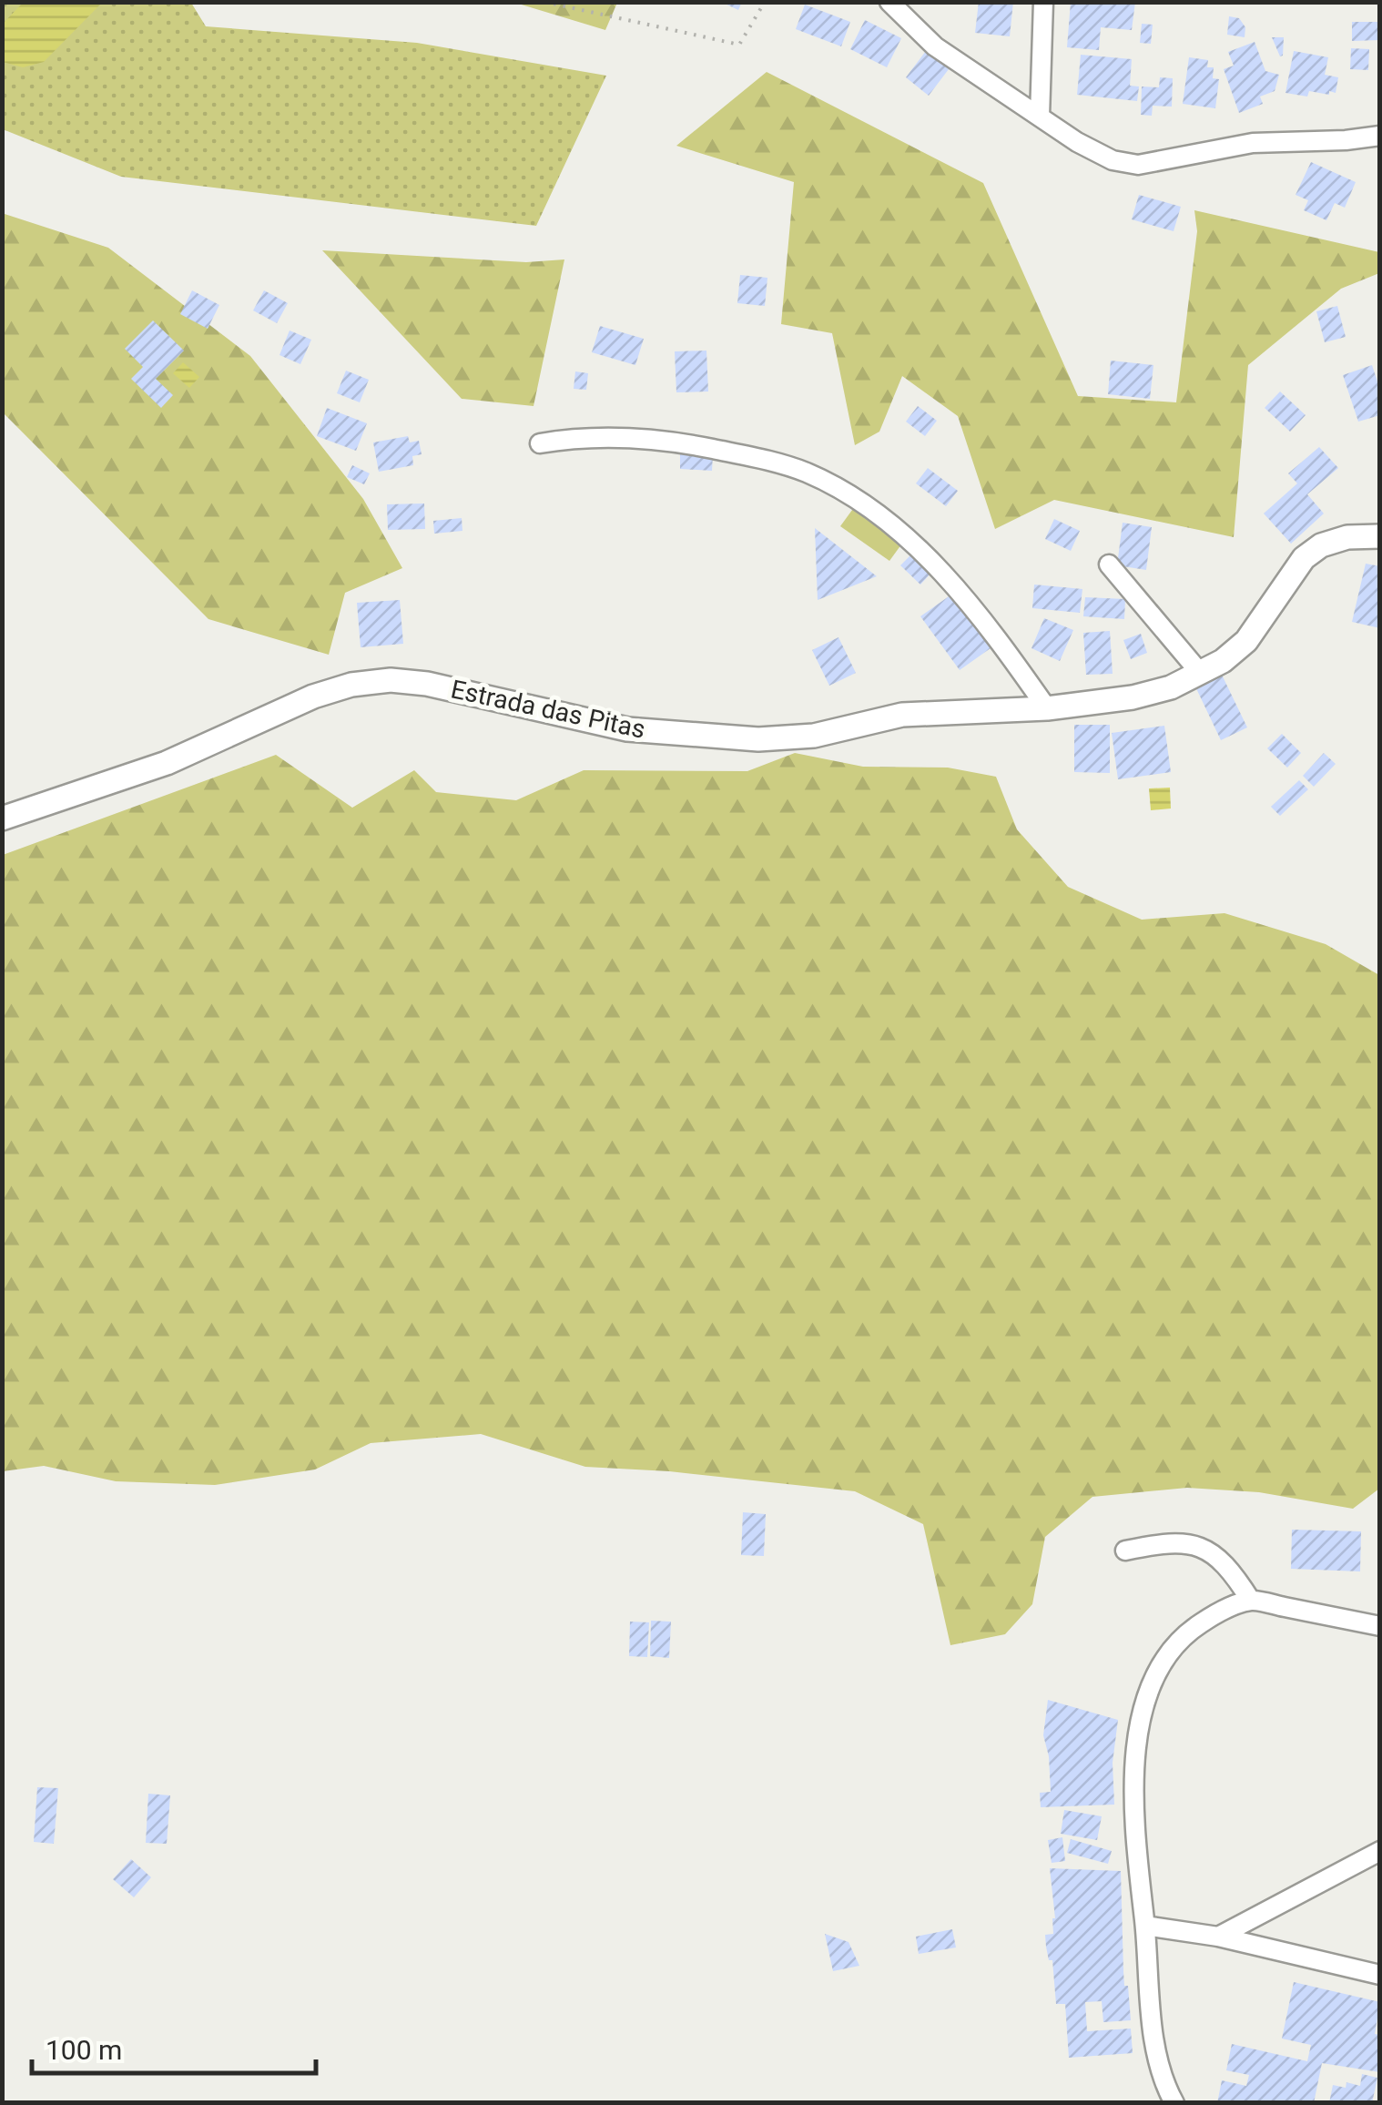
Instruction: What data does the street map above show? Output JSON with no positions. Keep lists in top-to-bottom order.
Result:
{
  "streets": {
    "street": ["Estrada das Pitas"]
  },
  "scale_bar": "100 m"
}
